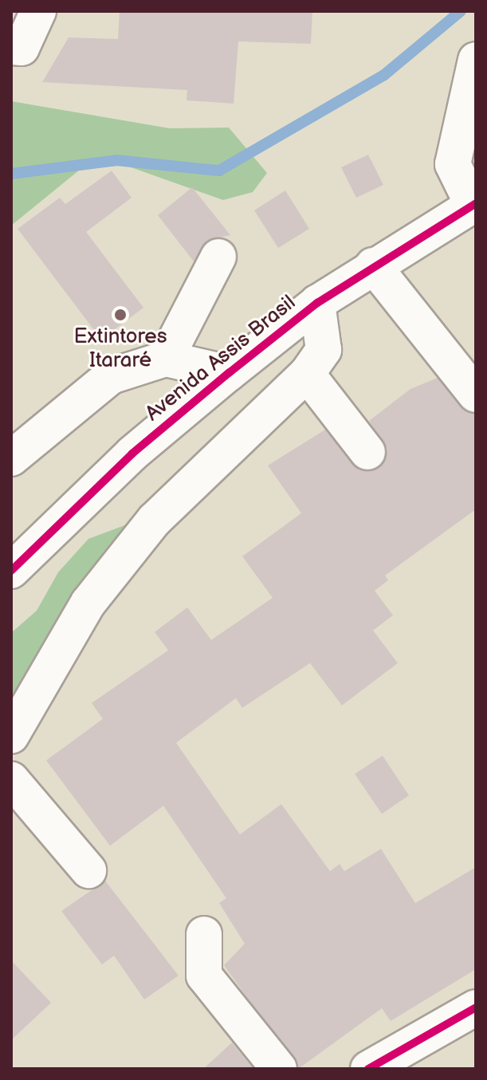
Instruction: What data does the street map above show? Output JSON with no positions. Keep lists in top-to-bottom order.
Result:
{
  "streets": {
    "street": ["Avenida Assis Brasil"]
  },
  "places": ["Extintores Itararé"]
}
